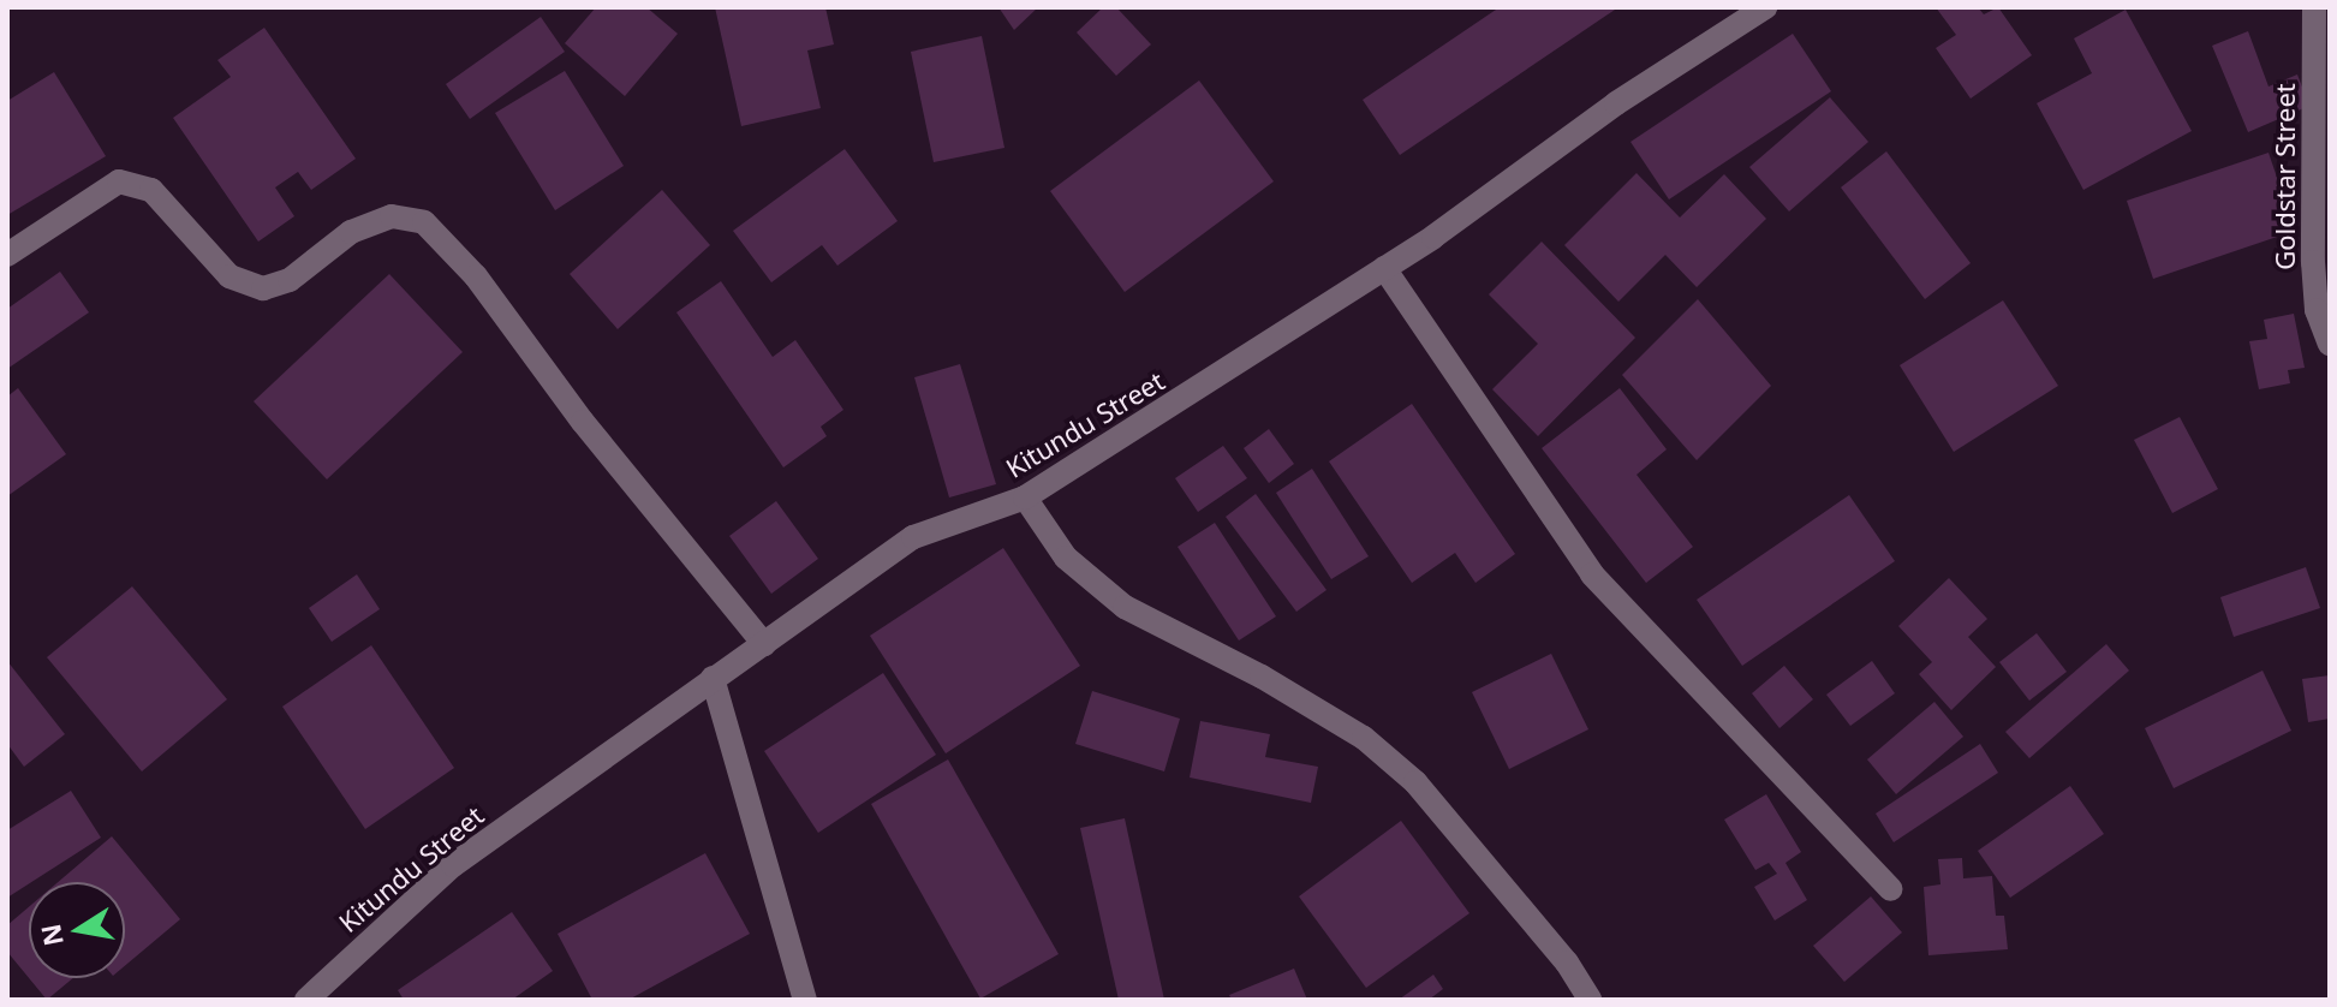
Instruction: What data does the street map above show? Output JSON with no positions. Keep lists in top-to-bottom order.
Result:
{
  "streets": {
    "street": ["Goldstar Street", "Kitundu Street"]
  },
  "north": "left"
}
